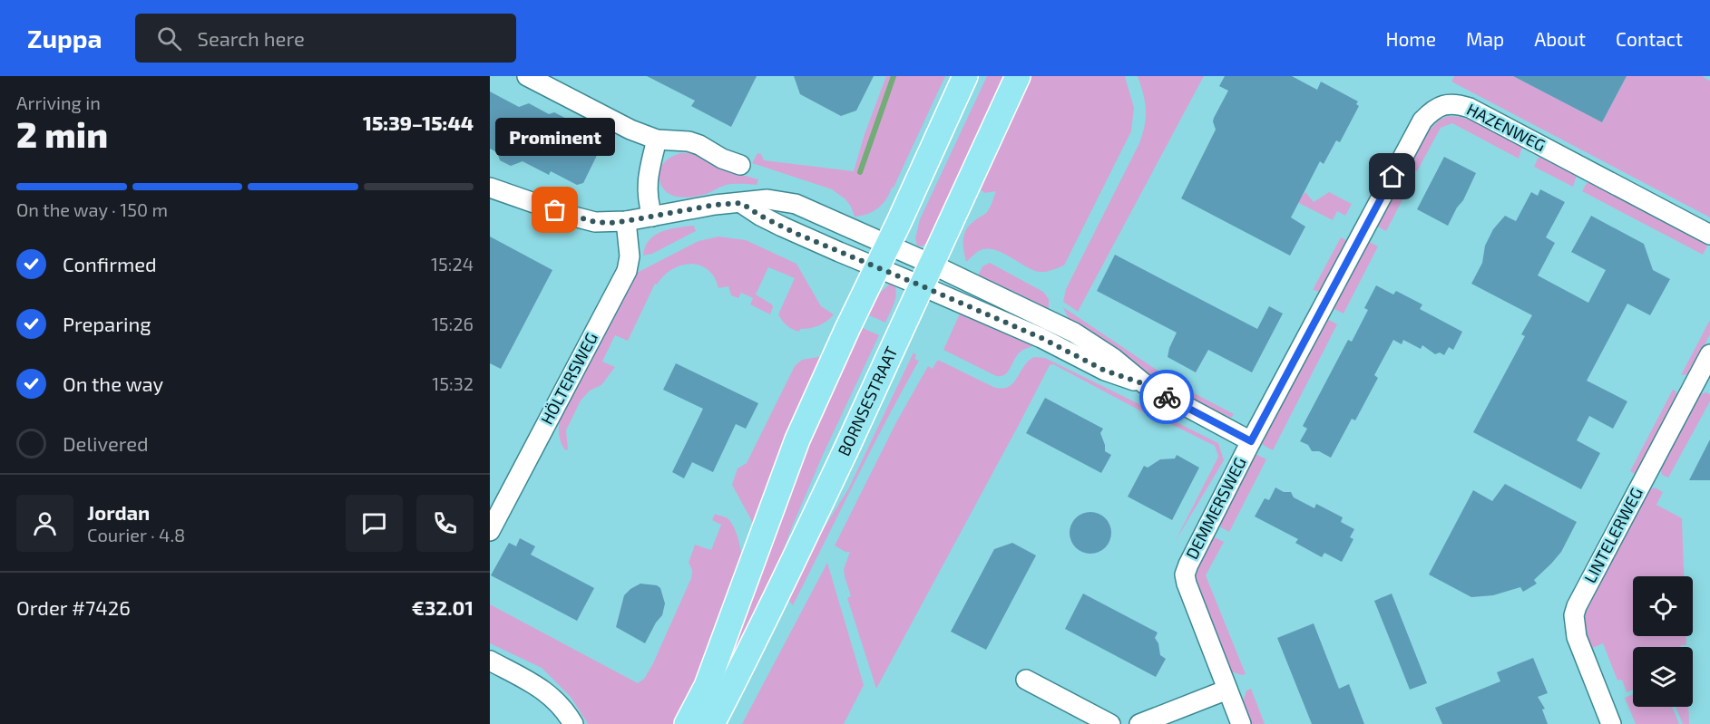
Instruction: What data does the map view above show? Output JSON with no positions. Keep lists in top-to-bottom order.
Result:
{
  "streets": {
    "main road": ["BORNSESTRAAT"],
    "street": [
      "HAZENWEG",
      "HÖLTERSWEG",
      "DEMMERSWEG",
      "LINTELERWEG"
    ]
  },
  "crossings": [
    ["HAZENWEG", "DEMMERSWEG"],
    ["BORNSESTRAAT", "DEMMERSWEG"]
  ],
  "places": ["Prominent"],
  "page": {
    "header": "Zuppa",
    "search": "Search here",
    "nav": [
      "Home",
      "Map",
      "About",
      "Contact"
    ],
    "heading": ["2 min", "Arriving in", "15:39–15:44"],
    "panel": [
      "Jordan",
      "Courier · 4.8",
      "Order #7426",
      "€32.01"
    ],
    "bubble": "Prominent",
    "bar": "On the way · 150 m",
    "list": [
      ["Confirmed", "15:24"],
      ["Preparing", "15:26"],
      ["On the way", "15:32"],
      "Delivered"
    ]
  }
}
